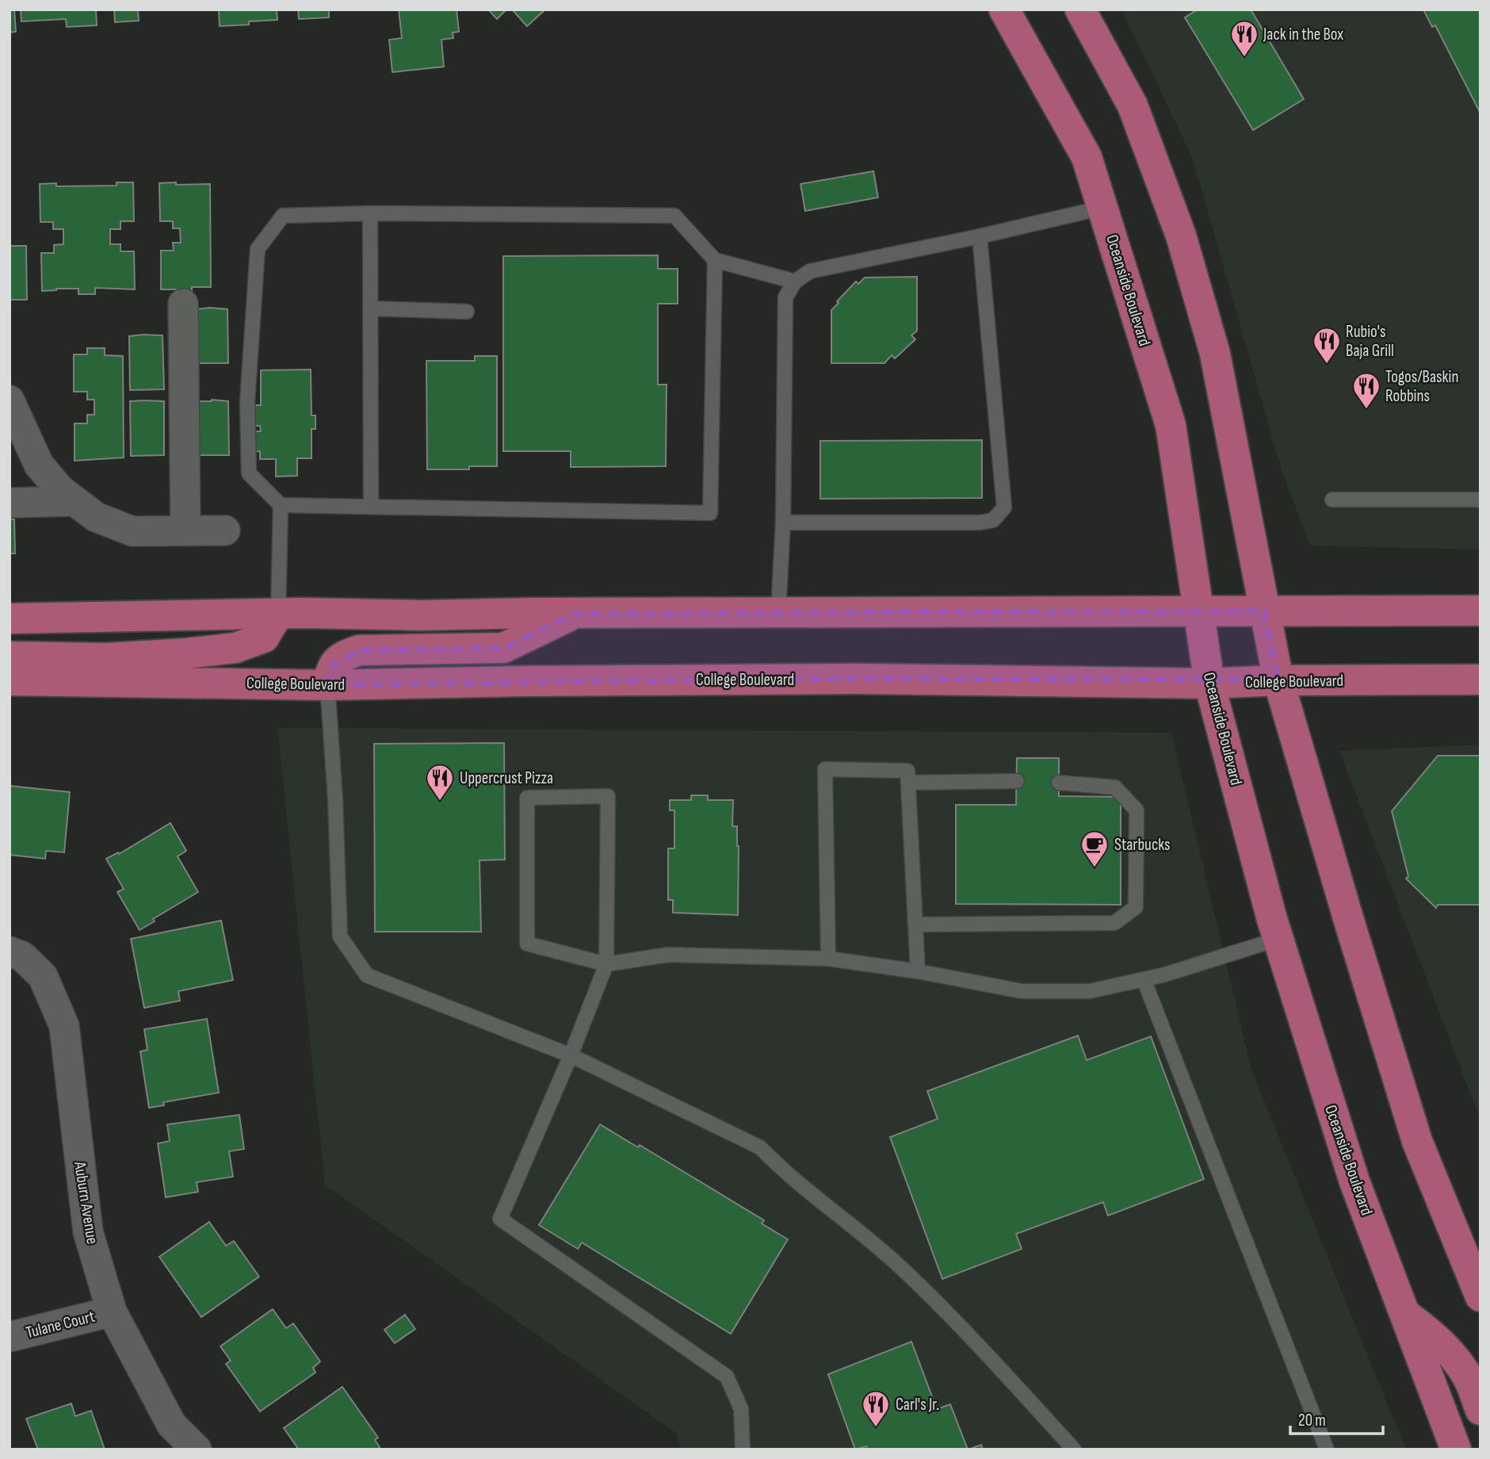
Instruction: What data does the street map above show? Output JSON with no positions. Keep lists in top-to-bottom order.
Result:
{
  "streets": {
    "main road": ["Oceanside Boulevard", "College Boulevard"],
    "street": ["Auburn Avenue", "Tulane Court"]
  },
  "crossings": [
    ["Oceanside Boulevard", "College Boulevard"],
    ["Auburn Avenue", "Tulane Court"]
  ],
  "places": {
    "restaurant": [
      "Jack in the Box",
      "Rubio's Baja Grill",
      "Togos/Baskin Robbins",
      "Uppercrust Pizza",
      "Carl's Jr."
    ],
    "cafe": ["Starbucks"]
  },
  "scale_bar": "20 m"
}
